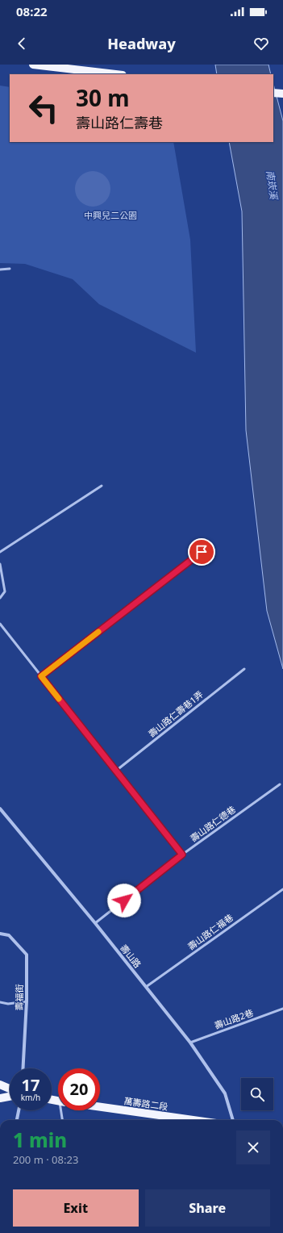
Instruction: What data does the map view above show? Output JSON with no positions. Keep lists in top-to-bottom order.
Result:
{
  "streets": {
    "main road": ["萬壽路二段"],
    "street": ["壽山路", "壽福街"],
    "lane": [
      "壽山路仁壽巷1弄",
      "壽山路仁德巷",
      "壽山路仁福巷",
      "壽山路2巷"
    ]
  },
  "crossings": [
    ["壽山路仁德巷", "壽山路"],
    ["壽山路仁福巷", "壽山路"],
    ["壽山路", "壽山路2巷"]
  ],
  "water": ["南崁溪"],
  "parks": ["中興兒二公園"],
  "page": {
    "status": "08:22",
    "header": "Headway",
    "turn": ["30 m", "壽山路仁壽巷"],
    "speed": "17 km/h",
    "limit": "20",
    "heading": ["1 min", "200 m · 08:23"],
    "buttons": ["Exit", "Share"]
  }
}
